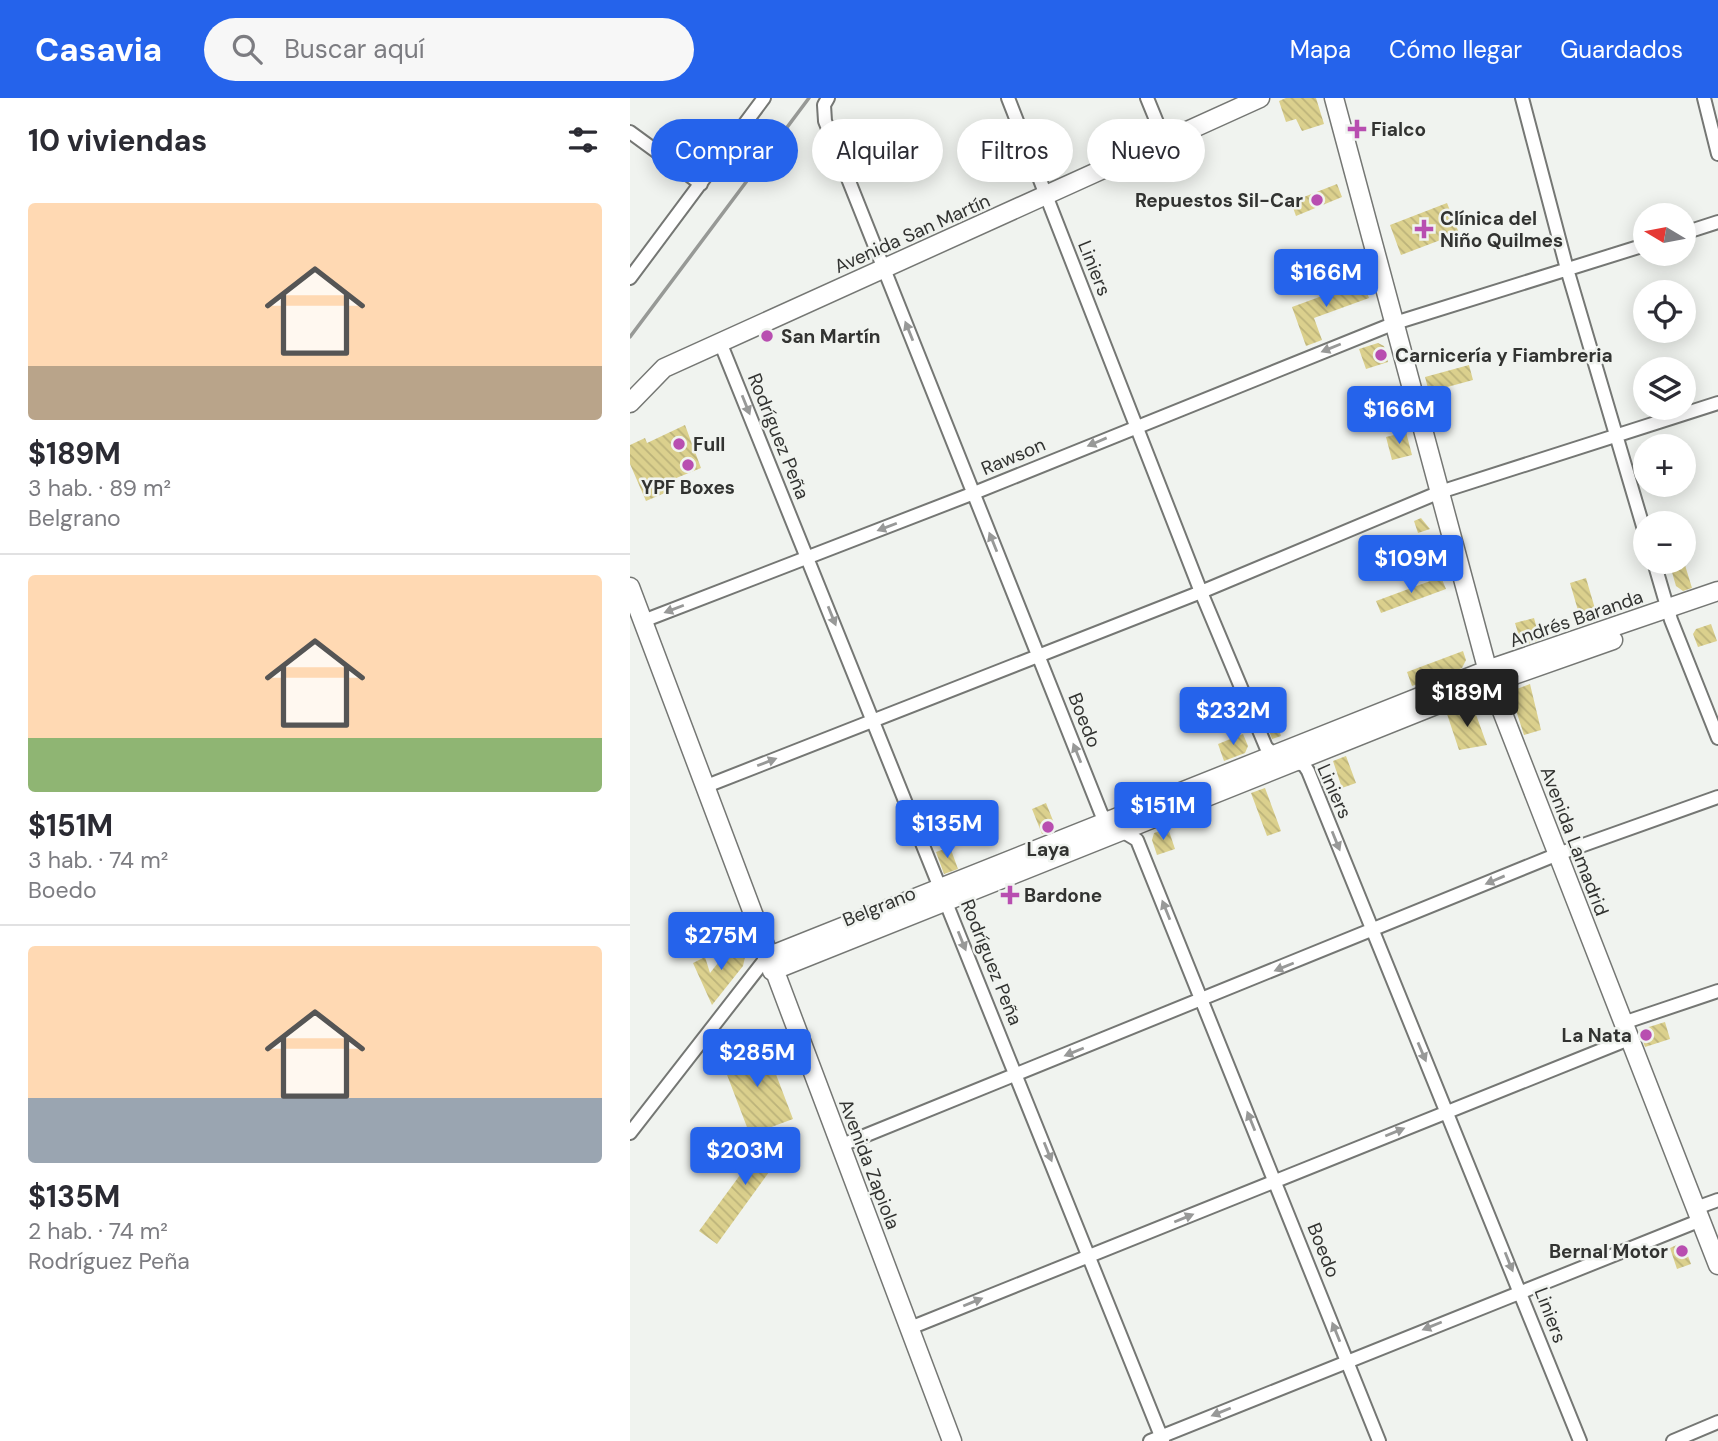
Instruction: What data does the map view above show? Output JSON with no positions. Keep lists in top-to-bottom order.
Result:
{
  "streets": {
    "main road": [
      "Avenida San Martín",
      "Andrés Baranda",
      "Avenida Lamadrid",
      "Belgrano",
      "Avenida Zapiola"
    ],
    "street": [
      "Liniers",
      "Rodríguez Peña",
      "Rawson",
      "Boedo"
    ]
  },
  "crossings": [
    ["Avenida San Martín", "Liniers"],
    ["Avenida San Martín", "Rodríguez Peña"],
    ["Avenida San Martín", "Boedo"],
    ["Liniers", "Rawson"],
    ["Liniers", "Belgrano"],
    ["Rodríguez Peña", "Rawson"],
    ["Rodríguez Peña", "Belgrano"],
    ["Rawson", "Boedo"],
    ["Rawson", "Avenida Lamadrid"],
    ["Rawson", "Avenida Zapiola"],
    ["Andrés Baranda", "Avenida Lamadrid"],
    ["Andrés Baranda", "Belgrano"],
    ["Boedo", "Belgrano"],
    ["Avenida Lamadrid", "Belgrano"],
    ["Belgrano", "Avenida Zapiola"]
  ],
  "one_way": [
    "Liniers",
    "Rodríguez Peña",
    "Rawson",
    "Boedo"
  ],
  "places": {
    "health": ["Fialco", "Clínica del Niño Quilmes", "Bardone"],
    "other": [
      "Repuestos Sil-Car",
      "San Martín",
      "Carnicería y Fiambreria",
      "Full",
      "YPF Boxes",
      "Laya",
      "La Nata",
      "Bernal Motor"
    ]
  },
  "north": "left",
  "page": {
    "header": "Casavia",
    "search": "Buscar aquí",
    "nav": ["Mapa", "Cómo llegar", "Guardados"],
    "heading": "10 viviendas",
    "chip": [
      "Comprar",
      "Alquilar",
      "Filtros",
      "Nuevo"
    ],
    "list": [
      {
        "name": "$189M",
        "note": "3 hab. · 89 m² · Belgrano"
      },
      {
        "name": "$151M",
        "note": "3 hab. · 74 m² · Boedo"
      },
      {
        "name": "$135M",
        "note": "2 hab. · 74 m² · Rodríguez Peña"
      }
    ],
    "map_buttons": ["+", "−"],
    "price": [
      "$166M",
      "$166M",
      "$109M",
      "$189M",
      "$232M",
      "$151M",
      "$135M",
      "$275M",
      "$285M",
      "$203M"
    ]
  }
}
